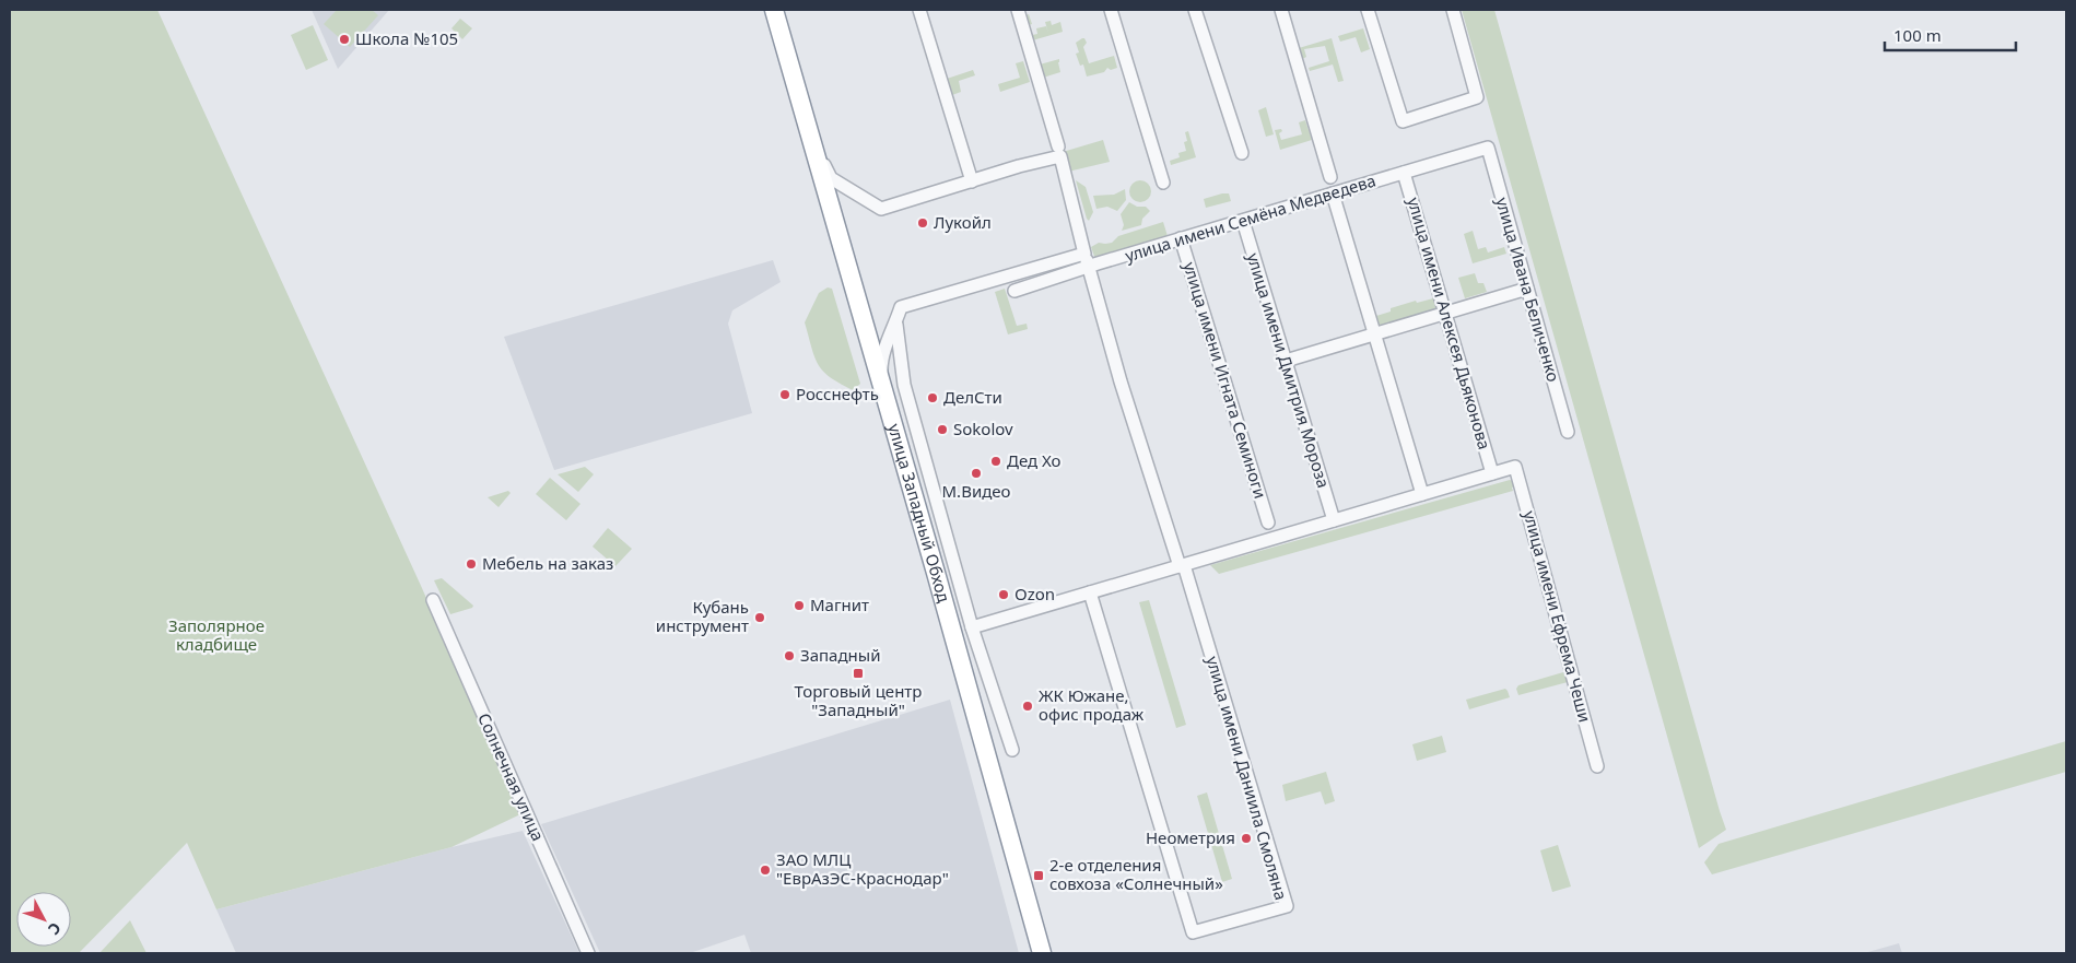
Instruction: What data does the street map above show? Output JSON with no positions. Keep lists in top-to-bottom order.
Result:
{
  "streets": {
    "highway": ["улица Западный Обход"],
    "street": [
      "улица имени Семёна Медведева",
      "улица Ивана Беличенко",
      "улица имени Алексея Дьяконова",
      "улица имени Дмитрия Мороза",
      "улица имени Игната Семиноги",
      "улица имени Ефрема Чеши",
      "Солнечная улица",
      "улица имени Даниила Смоляна"
    ]
  },
  "crossings": [
    ["улица имени Семёна Медведева", "улица Ивана Беличенко"],
    ["улица имени Семёна Медведева", "улица имени Алексея Дьяконова"],
    ["улица имени Семёна Медведева", "улица имени Дмитрия Мороза"],
    ["улица имени Семёна Медведева", "улица имени Игната Семиноги"],
    ["улица имени Семёна Медведева", "улица имени Даниила Смоляна"],
    ["улица имени Алексея Дьяконова", "улица имени Ефрема Чеши"]
  ],
  "parks": ["Заполярное кладбище"],
  "places": {
    "other": [
      "Школа №105",
      "Лукойл",
      "Росснефть",
      "ДелСти",
      "Sokolov",
      "Дед Хо",
      "М.Видео",
      "Мебель на заказ",
      "Ozon",
      "Магнит",
      "Кубань инструмент",
      "Западный",
      "ЖК Южане, офис продаж",
      "Неометрия",
      "ЗАО МЛЦ \"ЕврАзЭС-Краснодар\""
    ],
    "transit": ["Торговый центр \"Западный\"", "2-е отделения совхоза «Солнечный»"]
  },
  "scale_bar": "100 m",
  "north": "bottom right"
}
